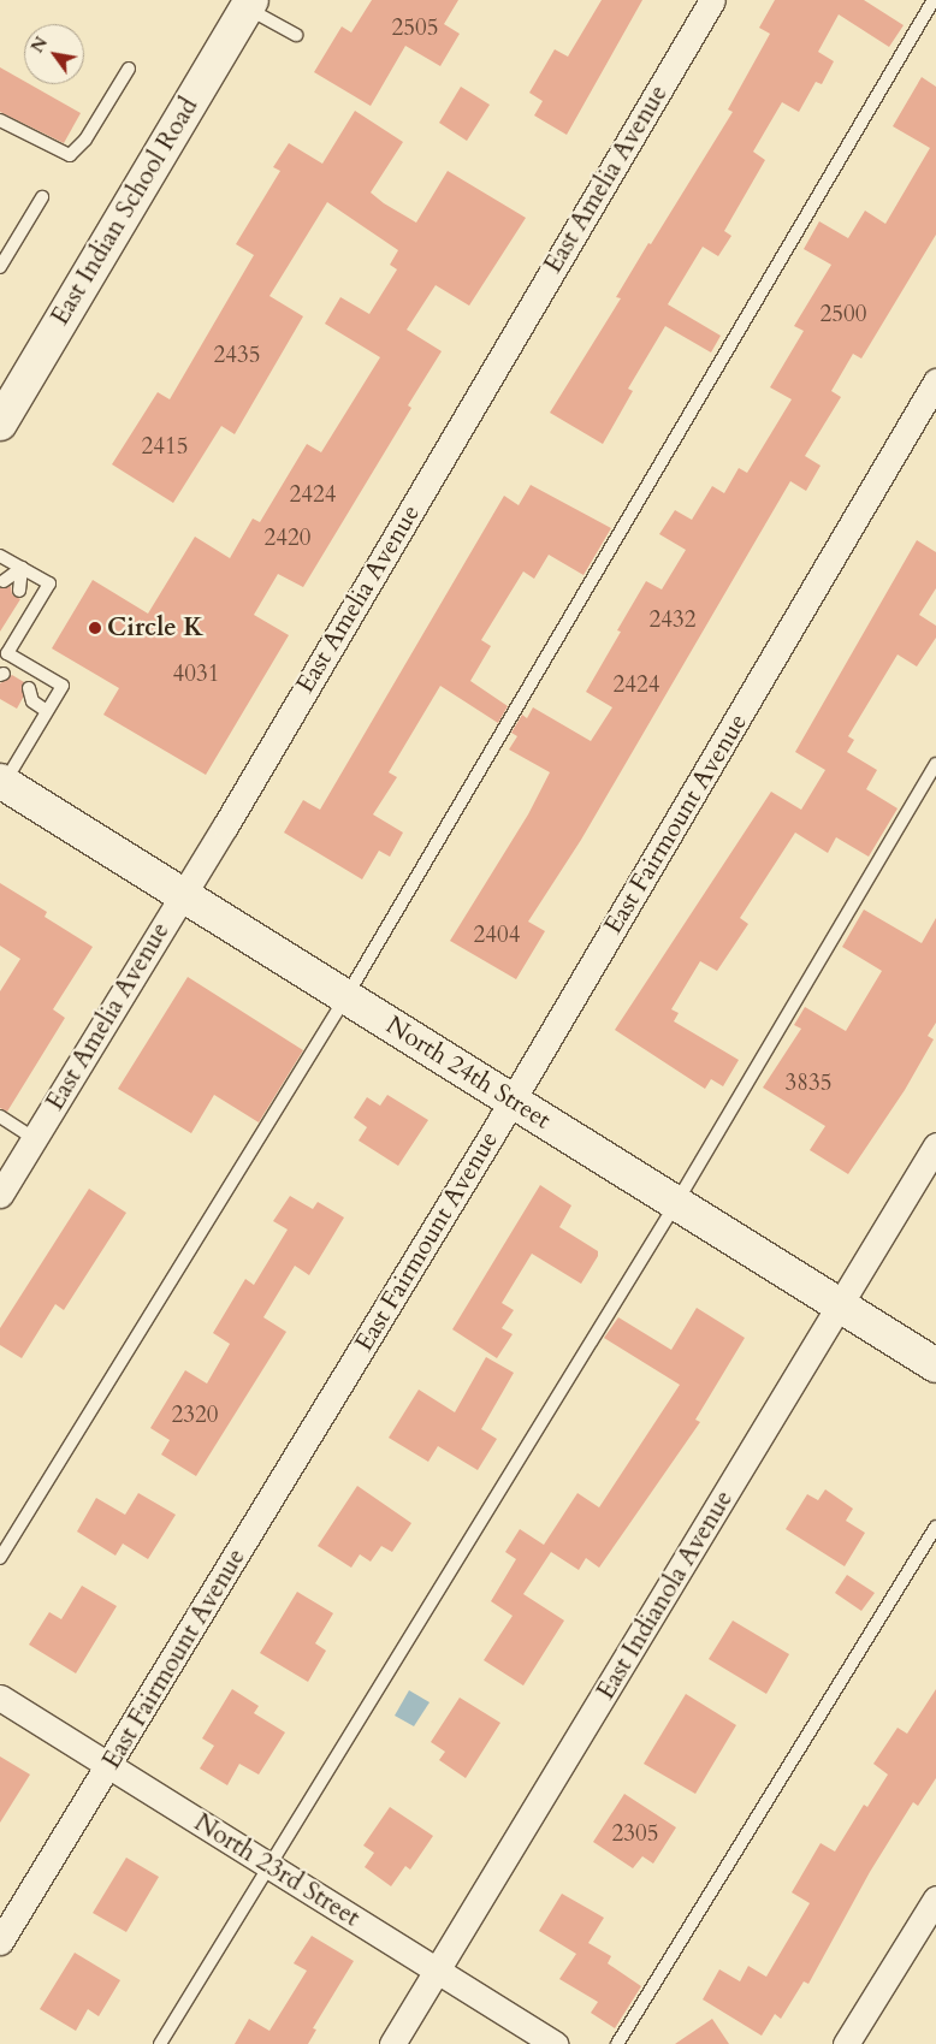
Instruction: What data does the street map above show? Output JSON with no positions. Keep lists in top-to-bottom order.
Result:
{
  "streets": {
    "main road": ["East Indian School Road", "North 24th Street"],
    "street": [
      "East Amelia Avenue",
      "East Fairmount Avenue",
      "East Indianola Avenue",
      "North 23rd Street"
    ]
  },
  "crossings": [
    ["East Amelia Avenue", "North 24th Street"],
    ["East Fairmount Avenue", "North 24th Street"],
    ["East Fairmount Avenue", "North 23rd Street"],
    ["North 24th Street", "East Indianola Avenue"],
    ["East Indianola Avenue", "North 23rd Street"]
  ],
  "places": ["Circle K"],
  "house_numbers": [
    "2505",
    "2500",
    "2435",
    "2415",
    "2424",
    "2420",
    "2432",
    "4031",
    "2424",
    "2404",
    "3835",
    "2320",
    "2305"
  ],
  "north": "top left"
}
